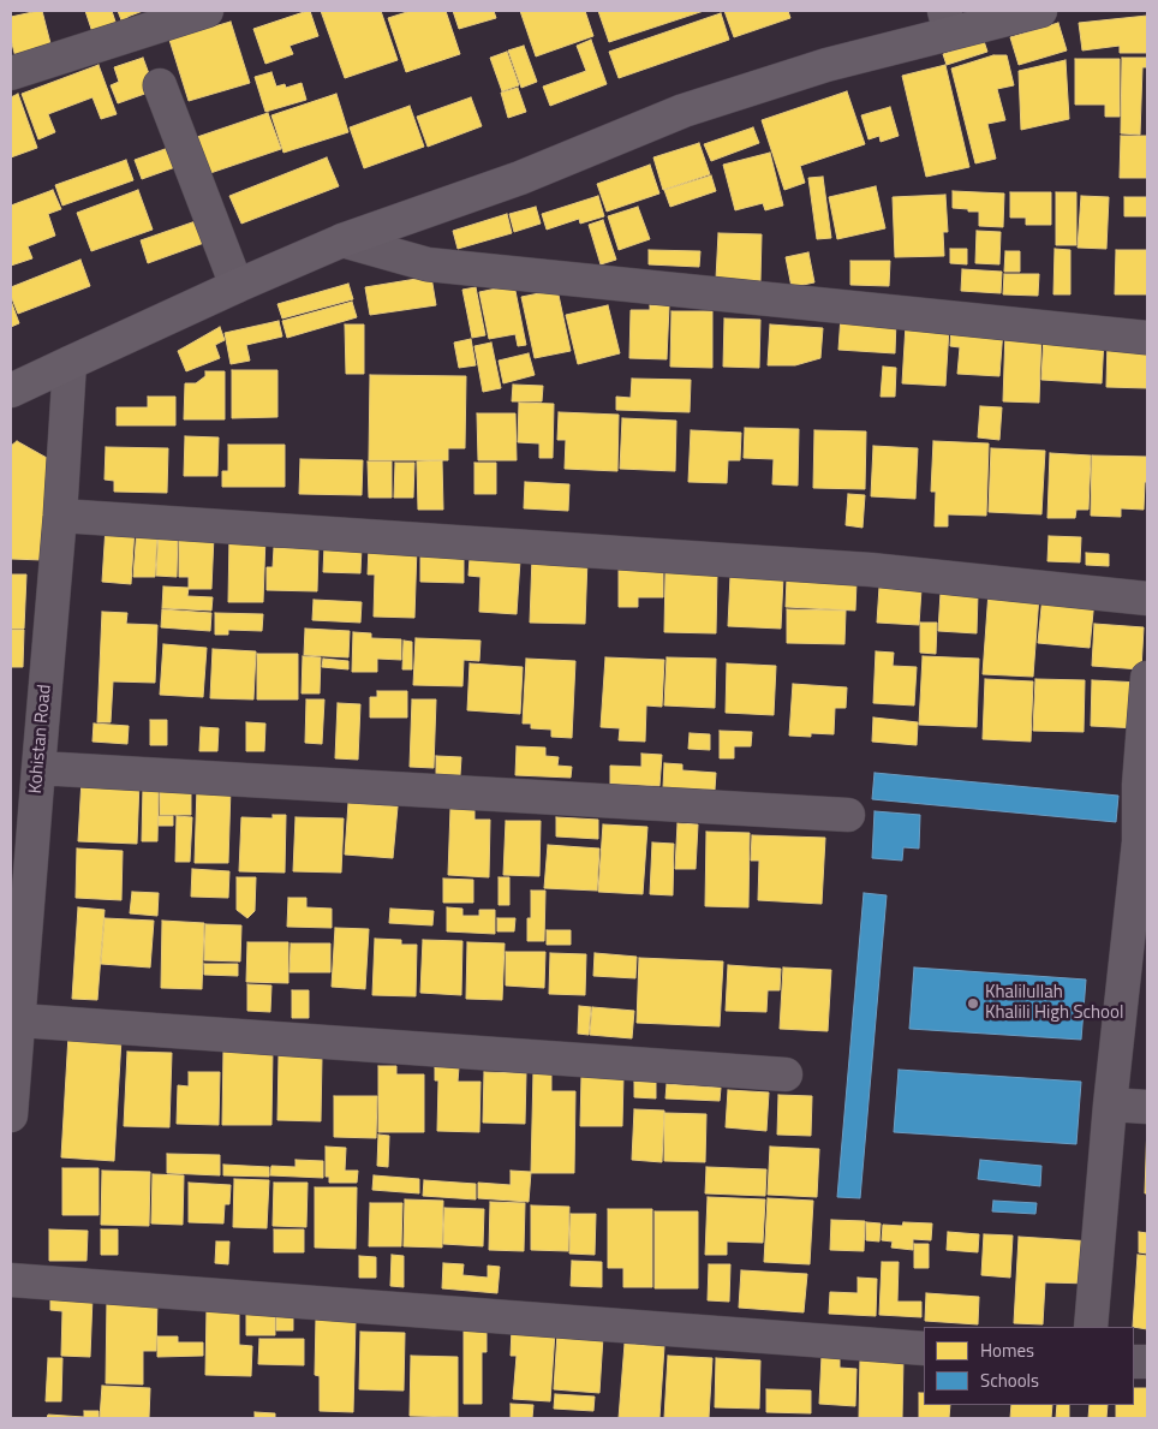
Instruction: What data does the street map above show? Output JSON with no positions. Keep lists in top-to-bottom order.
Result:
{
  "streets": {
    "street": ["Kohistan Road"]
  },
  "places": ["Khalilullah Khalili High School"],
  "legend": ["Homes", "Schools"]
}
